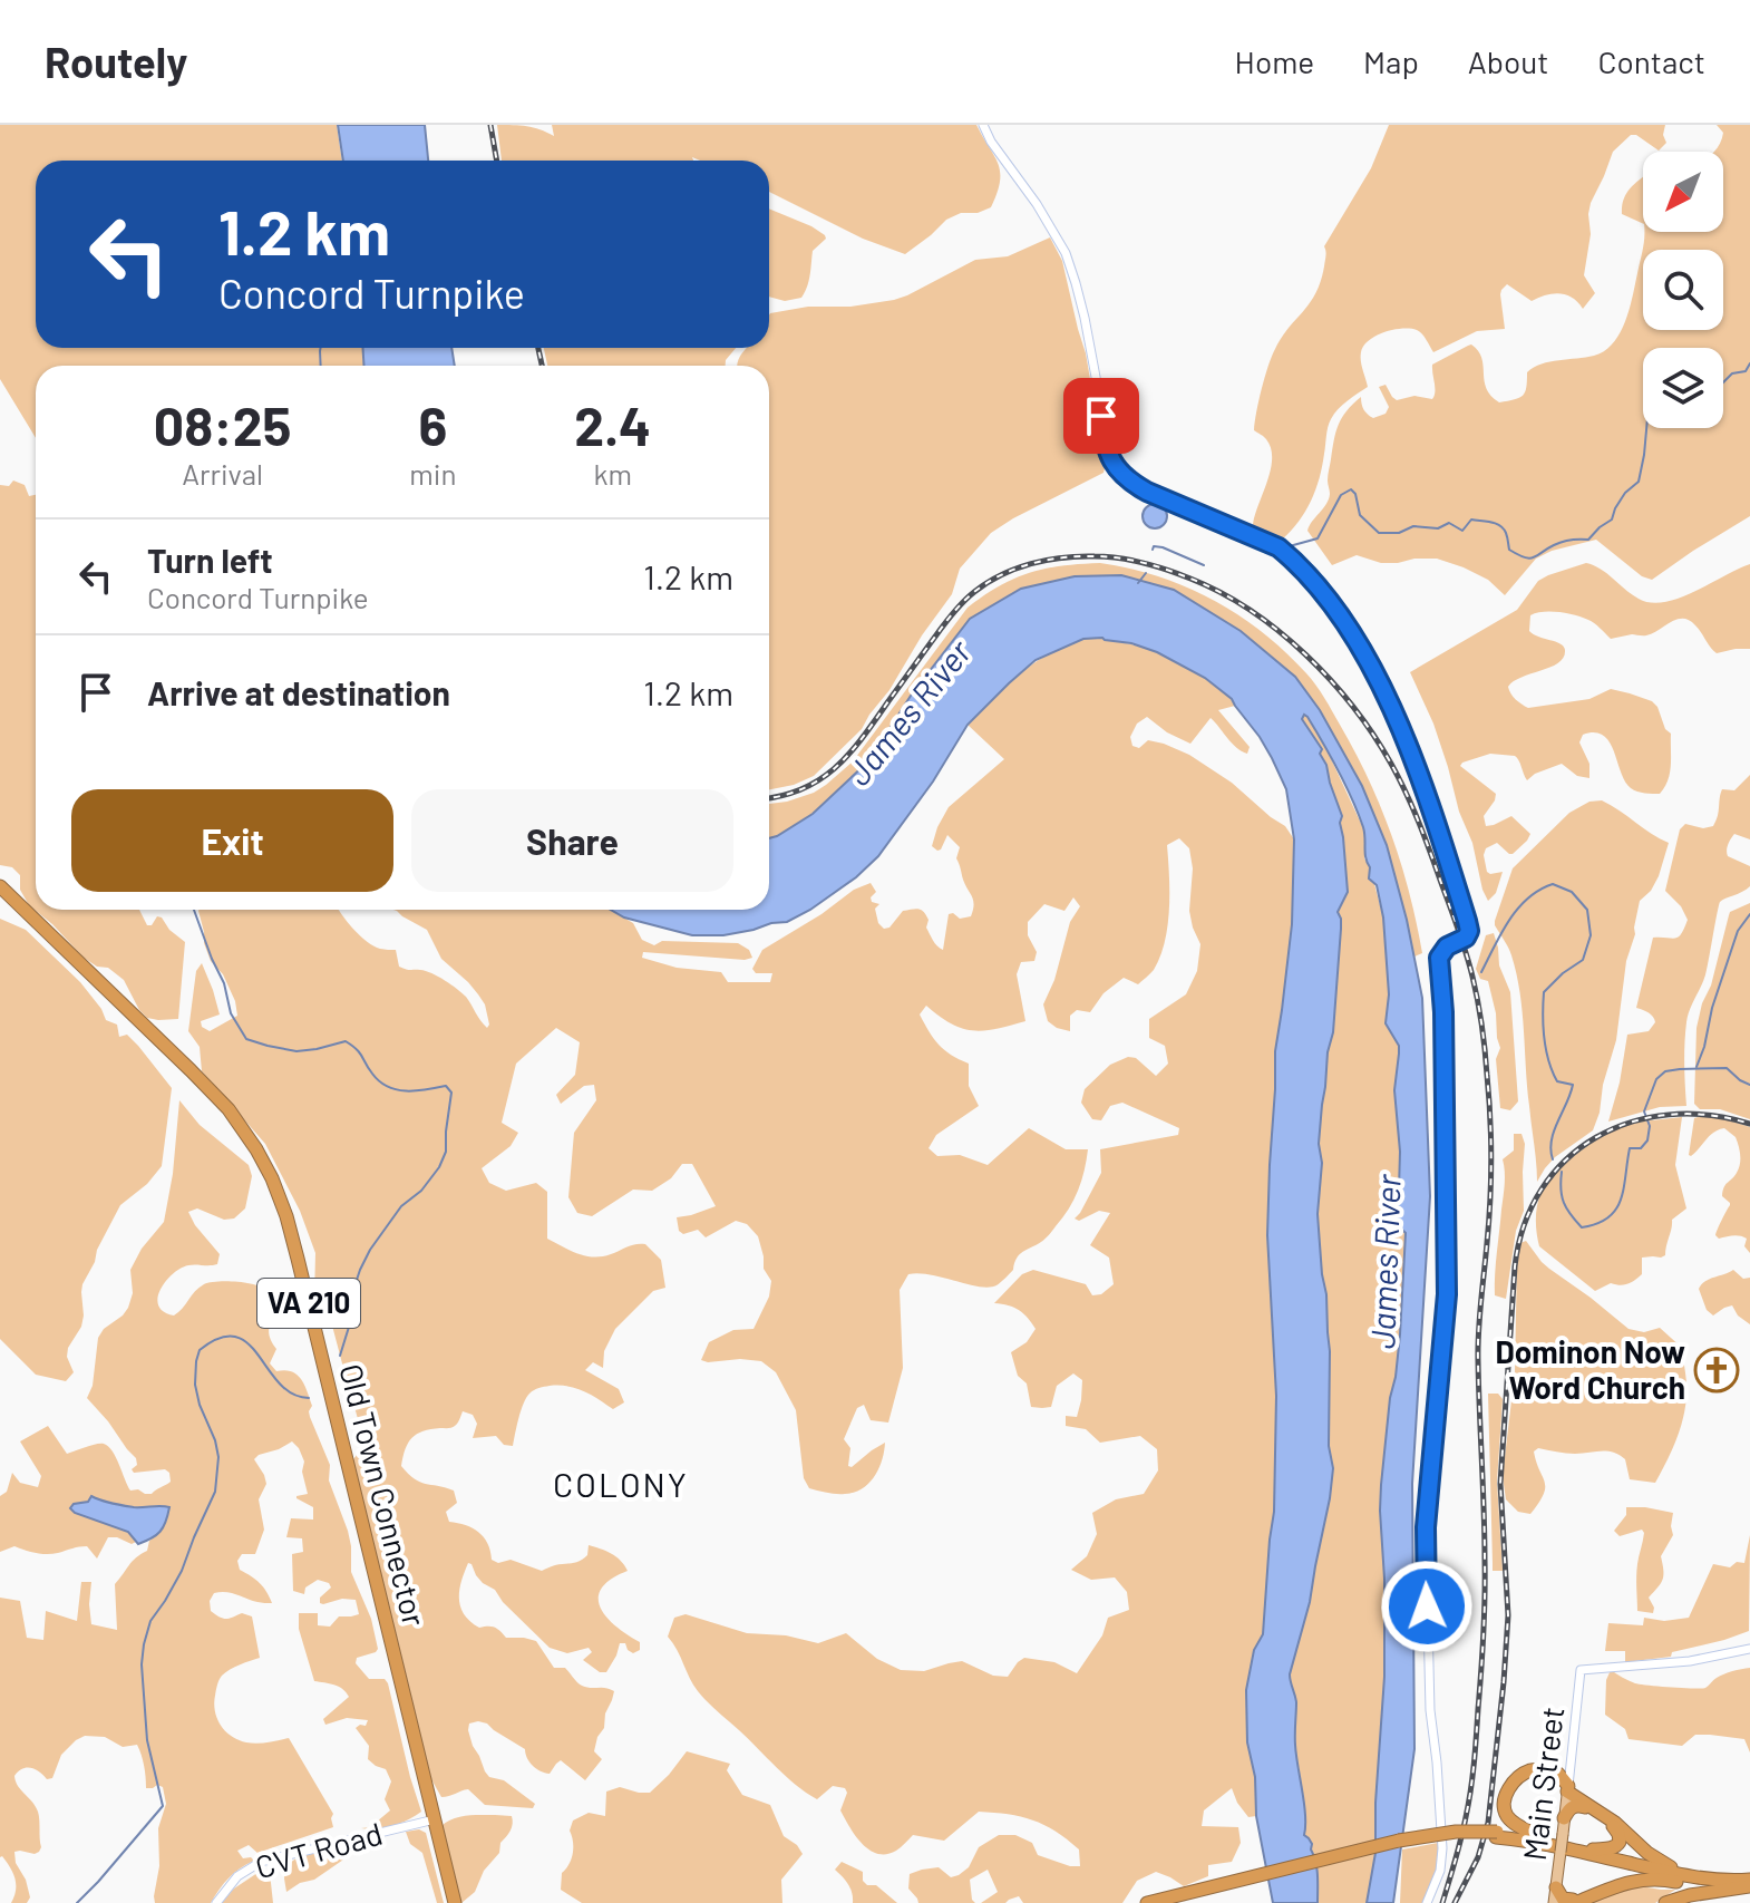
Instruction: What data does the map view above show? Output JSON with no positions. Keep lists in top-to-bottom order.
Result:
{
  "streets": {
    "highway": ["VA 210", "Old Town Connector"],
    "main road": ["Main Street"],
    "street": ["CVT Road"]
  },
  "crossings": [
    ["Old Town Connector", "CVT Road"]
  ],
  "districts": ["COLONY"],
  "water": ["James River"],
  "places": {
    "church": ["Dominon Now Word Church"]
  },
  "north": "bottom left",
  "page": {
    "header": "Routely",
    "nav": [
      "Home",
      "Map",
      "About",
      "Contact"
    ],
    "turn": ["1.2 km", "Concord Turnpike"],
    "eta": [
      "08:25",
      "Arrival",
      "6",
      "min",
      "2.4",
      "km"
    ],
    "list": [
      {
        "name": "Turn left",
        "note": "Concord Turnpike",
        "value": "1.2 km"
      },
      {
        "name": "Arrive at destination",
        "value": "1.2 km"
      }
    ],
    "buttons": ["Exit", "Share"]
  }
}
